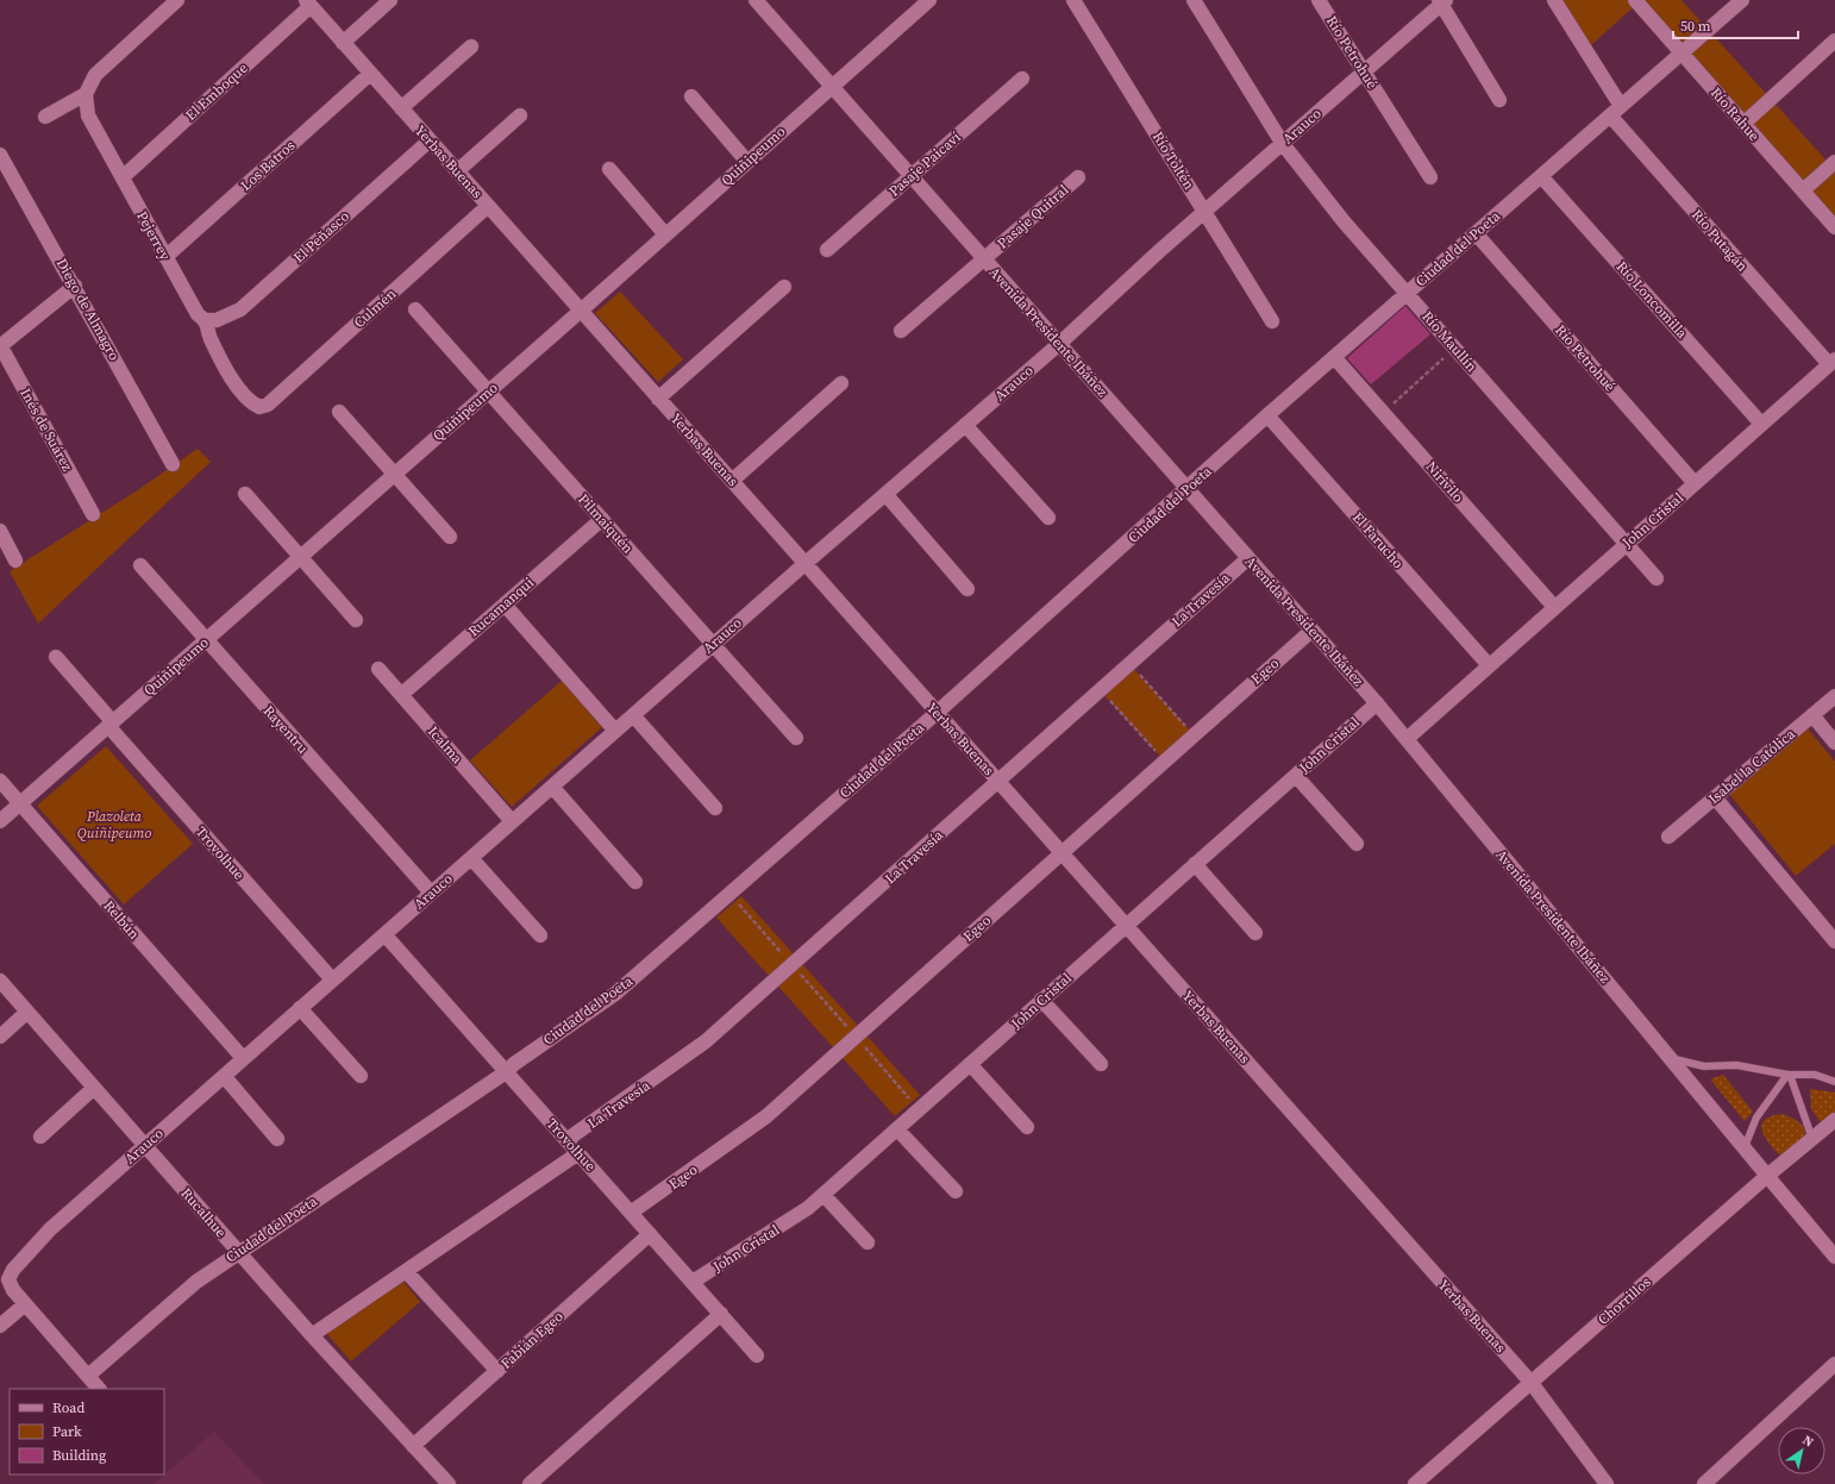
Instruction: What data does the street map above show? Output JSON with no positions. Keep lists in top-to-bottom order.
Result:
{
  "streets": {
    "main road": ["Avenida Presidente Ibáñez", "Chorrillos"],
    "street": [
      "Río Petrohué",
      "El Emboque",
      "Río Rahue",
      "Arauco",
      "Quiñipeumo",
      "Río Toltén",
      "Yerbas Buenas",
      "Pasaje Paicaví",
      "Los Batros",
      "Pasaje Quitral",
      "Pejerrey",
      "El Peñasco",
      "Río Putagán",
      "Ciudad del Poeta",
      "Río Loncomilla",
      "Culmén",
      "Diego de Almagro",
      "Río Maullín",
      "Inés de Suárez",
      "Nirivilo",
      "John Cristal",
      "Pilmaiquén",
      "El Farucho",
      "La Travesía",
      "Rucamanqui",
      "Egeo",
      "Rayentru",
      "Icalma",
      "Isabel la Católica",
      "Trovolhue",
      "Relbún",
      "Rucalhue",
      "Fabián Egeo"
    ]
  },
  "crossings": [
    ["Río Petrohué", "Arauco"],
    ["Río Petrohué", "Ciudad del Poeta"],
    ["Río Petrohué", "John Cristal"],
    ["El Emboque", "Yerbas Buenas"],
    ["El Emboque", "Pejerrey"],
    ["Río Rahue", "Ciudad del Poeta"],
    ["Arauco", "Río Toltén"],
    ["Arauco", "Yerbas Buenas"],
    ["Arauco", "Avenida Presidente Ibáñez"],
    ["Arauco", "Río Maullín"],
    ["Arauco", "Pilmaiquén"],
    ["Arauco", "Rayentru"],
    ["Arauco", "Icalma"],
    ["Arauco", "Trovolhue"],
    ["Arauco", "Relbún"],
    ["Arauco", "Rucalhue"],
    ["Quiñipeumo", "Yerbas Buenas"],
    ["Quiñipeumo", "Avenida Presidente Ibáñez"],
    ["Quiñipeumo", "Pilmaiquén"],
    ["Quiñipeumo", "Rayentru"],
    ["Quiñipeumo", "Trovolhue"],
    ["Quiñipeumo", "Relbún"],
    ["Yerbas Buenas", "Los Batros"],
    ["Yerbas Buenas", "El Peñasco"],
    ["Yerbas Buenas", "Ciudad del Poeta"],
    ["Yerbas Buenas", "Culmén"],
    ["Yerbas Buenas", "John Cristal"],
    ["Yerbas Buenas", "La Travesía"],
    ["Yerbas Buenas", "Egeo"],
    ["Yerbas Buenas", "Chorrillos"],
    ["Pasaje Paicaví", "Avenida Presidente Ibáñez"],
    ["Los Batros", "Pejerrey"],
    ["Pasaje Quitral", "Avenida Presidente Ibáñez"],
    ["Pejerrey", "El Peñasco"],
    ["Pejerrey", "Culmén"],
    ["Río Putagán", "Ciudad del Poeta"],
    ["Río Putagán", "John Cristal"],
    ["Ciudad del Poeta", "Río Loncomilla"],
    ["Ciudad del Poeta", "Avenida Presidente Ibáñez"],
    ["Ciudad del Poeta", "Río Maullín"],
    ["Ciudad del Poeta", "Nirivilo"],
    ["Ciudad del Poeta", "El Farucho"],
    ["Ciudad del Poeta", "Trovolhue"],
    ["Ciudad del Poeta", "Rucalhue"],
    ["Río Loncomilla", "John Cristal"],
    ["Avenida Presidente Ibáñez", "John Cristal"],
    ["Avenida Presidente Ibáñez", "La Travesía"],
    ["Avenida Presidente Ibáñez", "Egeo"],
    ["Avenida Presidente Ibáñez", "Chorrillos"],
    ["Río Maullín", "John Cristal"],
    ["Nirivilo", "John Cristal"],
    ["John Cristal", "El Farucho"],
    ["John Cristal", "Trovolhue"],
    ["Pilmaiquén", "Rucamanqui"],
    ["La Travesía", "Trovolhue"],
    ["Rucamanqui", "Icalma"],
    ["Egeo", "Trovolhue"],
    ["Trovolhue", "Fabián Egeo"],
    ["Rucalhue", "Fabián Egeo"]
  ],
  "parks": ["Plazoleta Quiñipeumo"],
  "legend": ["Road", "Park", "Building"],
  "scale_bar": "50 m",
  "north": "top right"
}
